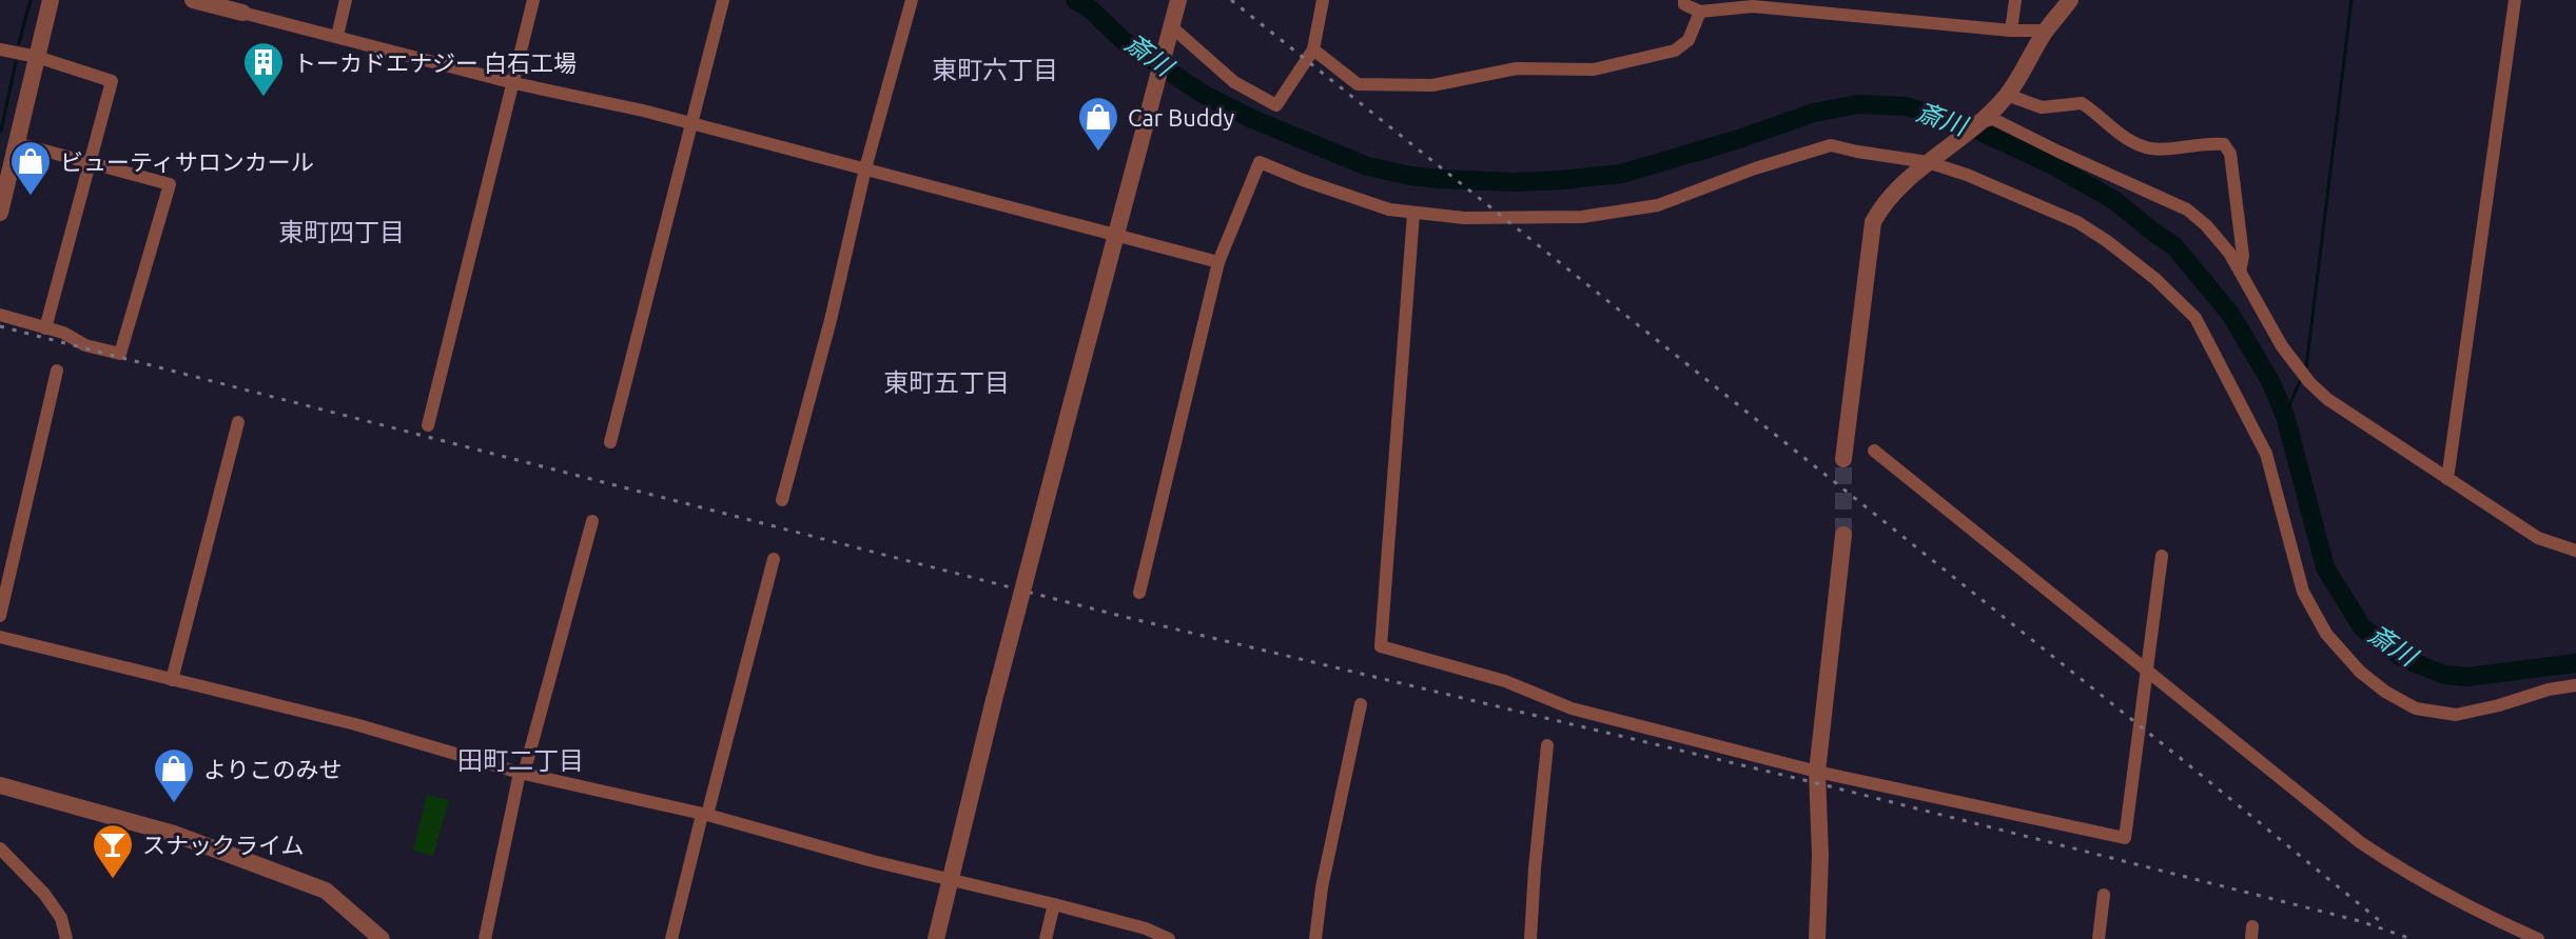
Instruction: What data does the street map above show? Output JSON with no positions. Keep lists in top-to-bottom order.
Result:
{
  "districts": [
    "東町六丁目",
    "東町四丁目",
    "東町五丁目",
    "田町二丁目"
  ],
  "water": ["斎川"],
  "places": {
    "building": ["トーカドエナジー 白石工場"],
    "shop": ["Car Buddy", "ビューティサロンカール", "よりこのみせ"],
    "bar": ["スナックライム"]
  }
}
